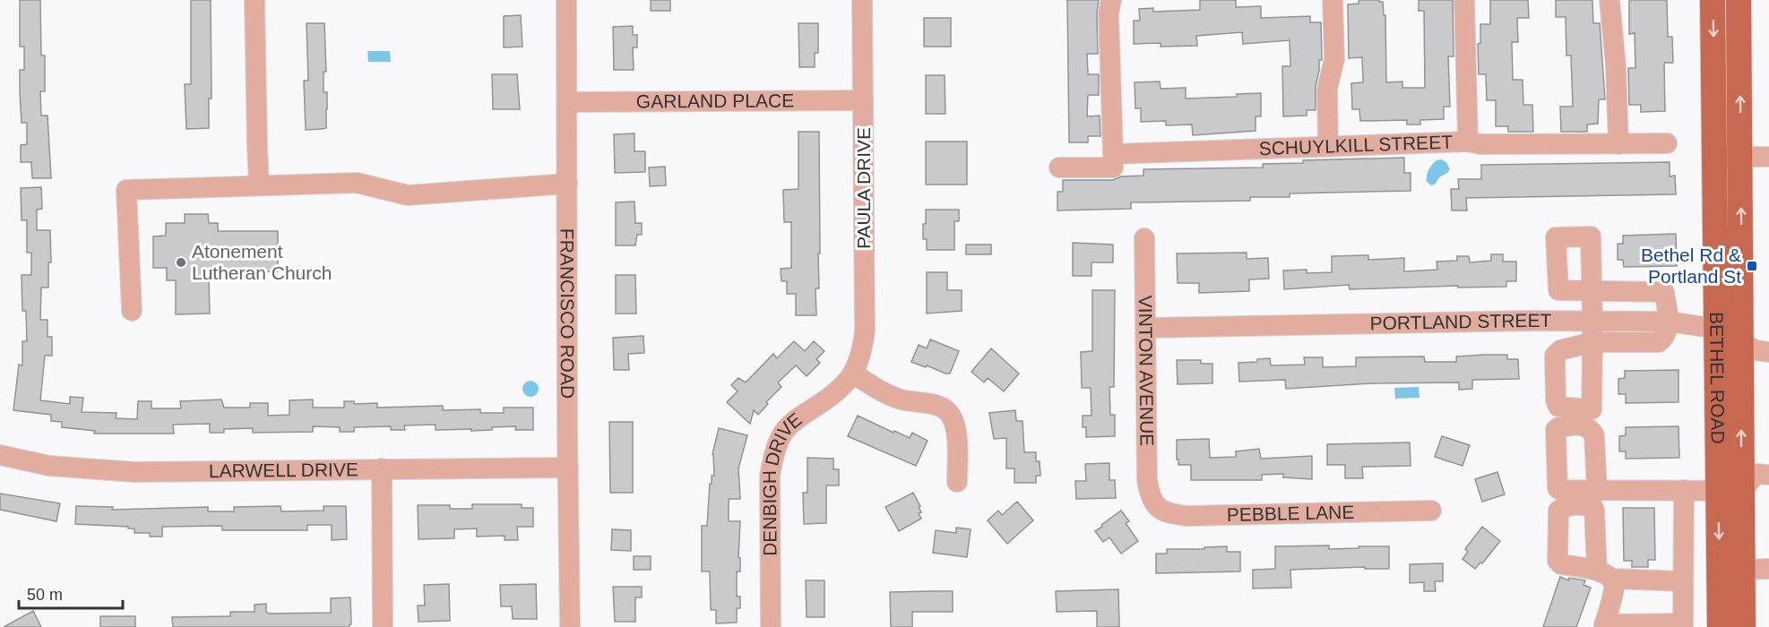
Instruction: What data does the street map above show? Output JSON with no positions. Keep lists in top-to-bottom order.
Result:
{
  "streets": {
    "main road": ["BETHEL ROAD"],
    "street": [
      "GARLAND PLACE",
      "SCHUYLKILL STREET",
      "PAULA DRIVE",
      "FRANCISCO ROAD",
      "PORTLAND STREET",
      "VINTON AVENUE",
      "LARWELL DRIVE",
      "DENBIGH DRIVE",
      "PEBBLE LANE"
    ]
  },
  "crossings": [
    ["GARLAND PLACE", "PAULA DRIVE"],
    ["GARLAND PLACE", "FRANCISCO ROAD"],
    ["PAULA DRIVE", "DENBIGH DRIVE"],
    ["FRANCISCO ROAD", "LARWELL DRIVE"],
    ["PORTLAND STREET", "VINTON AVENUE"],
    ["PORTLAND STREET", "BETHEL ROAD"],
    ["VINTON AVENUE", "PEBBLE LANE"]
  ],
  "places": {
    "other": ["Atonement Lutheran Church"],
    "transit": ["Bethel Rd & Portland St"]
  },
  "scale_bar": "50 m"
}
